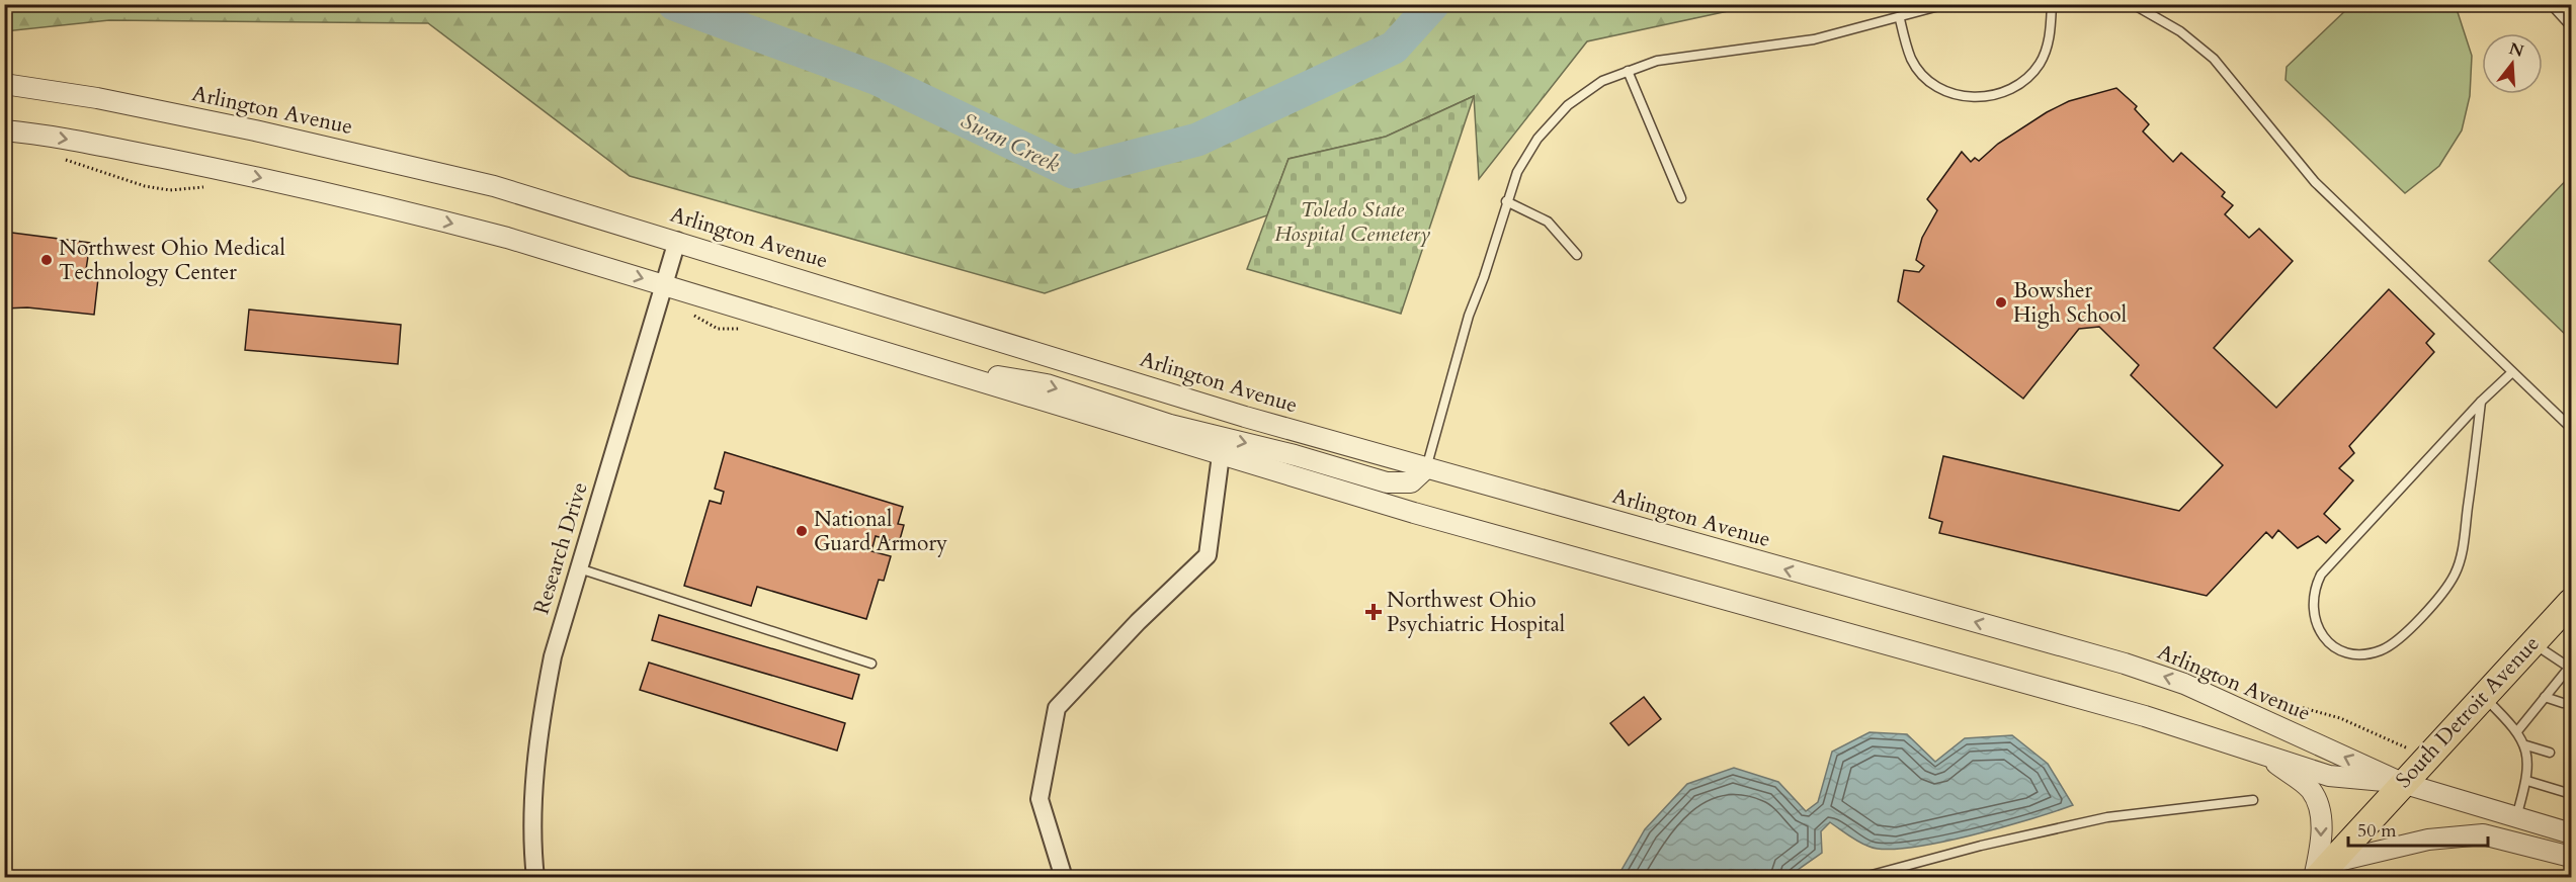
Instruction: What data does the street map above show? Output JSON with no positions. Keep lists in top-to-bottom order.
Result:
{
  "streets": {
    "main road": ["South Detroit Avenue"],
    "street": ["Arlington Avenue", "Research Drive"]
  },
  "crossings": [
    ["Arlington Avenue", "Research Drive"],
    ["Arlington Avenue", "South Detroit Avenue"]
  ],
  "water": ["Swan Creek"],
  "parks": ["Toledo State Hospital Cemetery"],
  "places": {
    "other": ["Northwest Ohio Medical Technology Center", "Bowsher High School", "National Guard Armory"],
    "health": ["Northwest Ohio Psychiatric Hospital"]
  },
  "scale_bar": "50 m",
  "north": "top"
}
